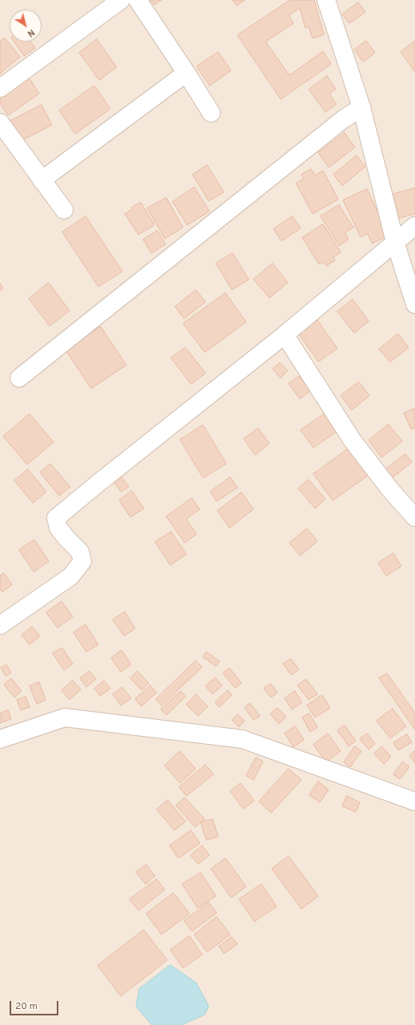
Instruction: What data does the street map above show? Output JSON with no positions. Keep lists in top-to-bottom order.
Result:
{
  "scale_bar": "20 m",
  "north": "bottom right"
}
